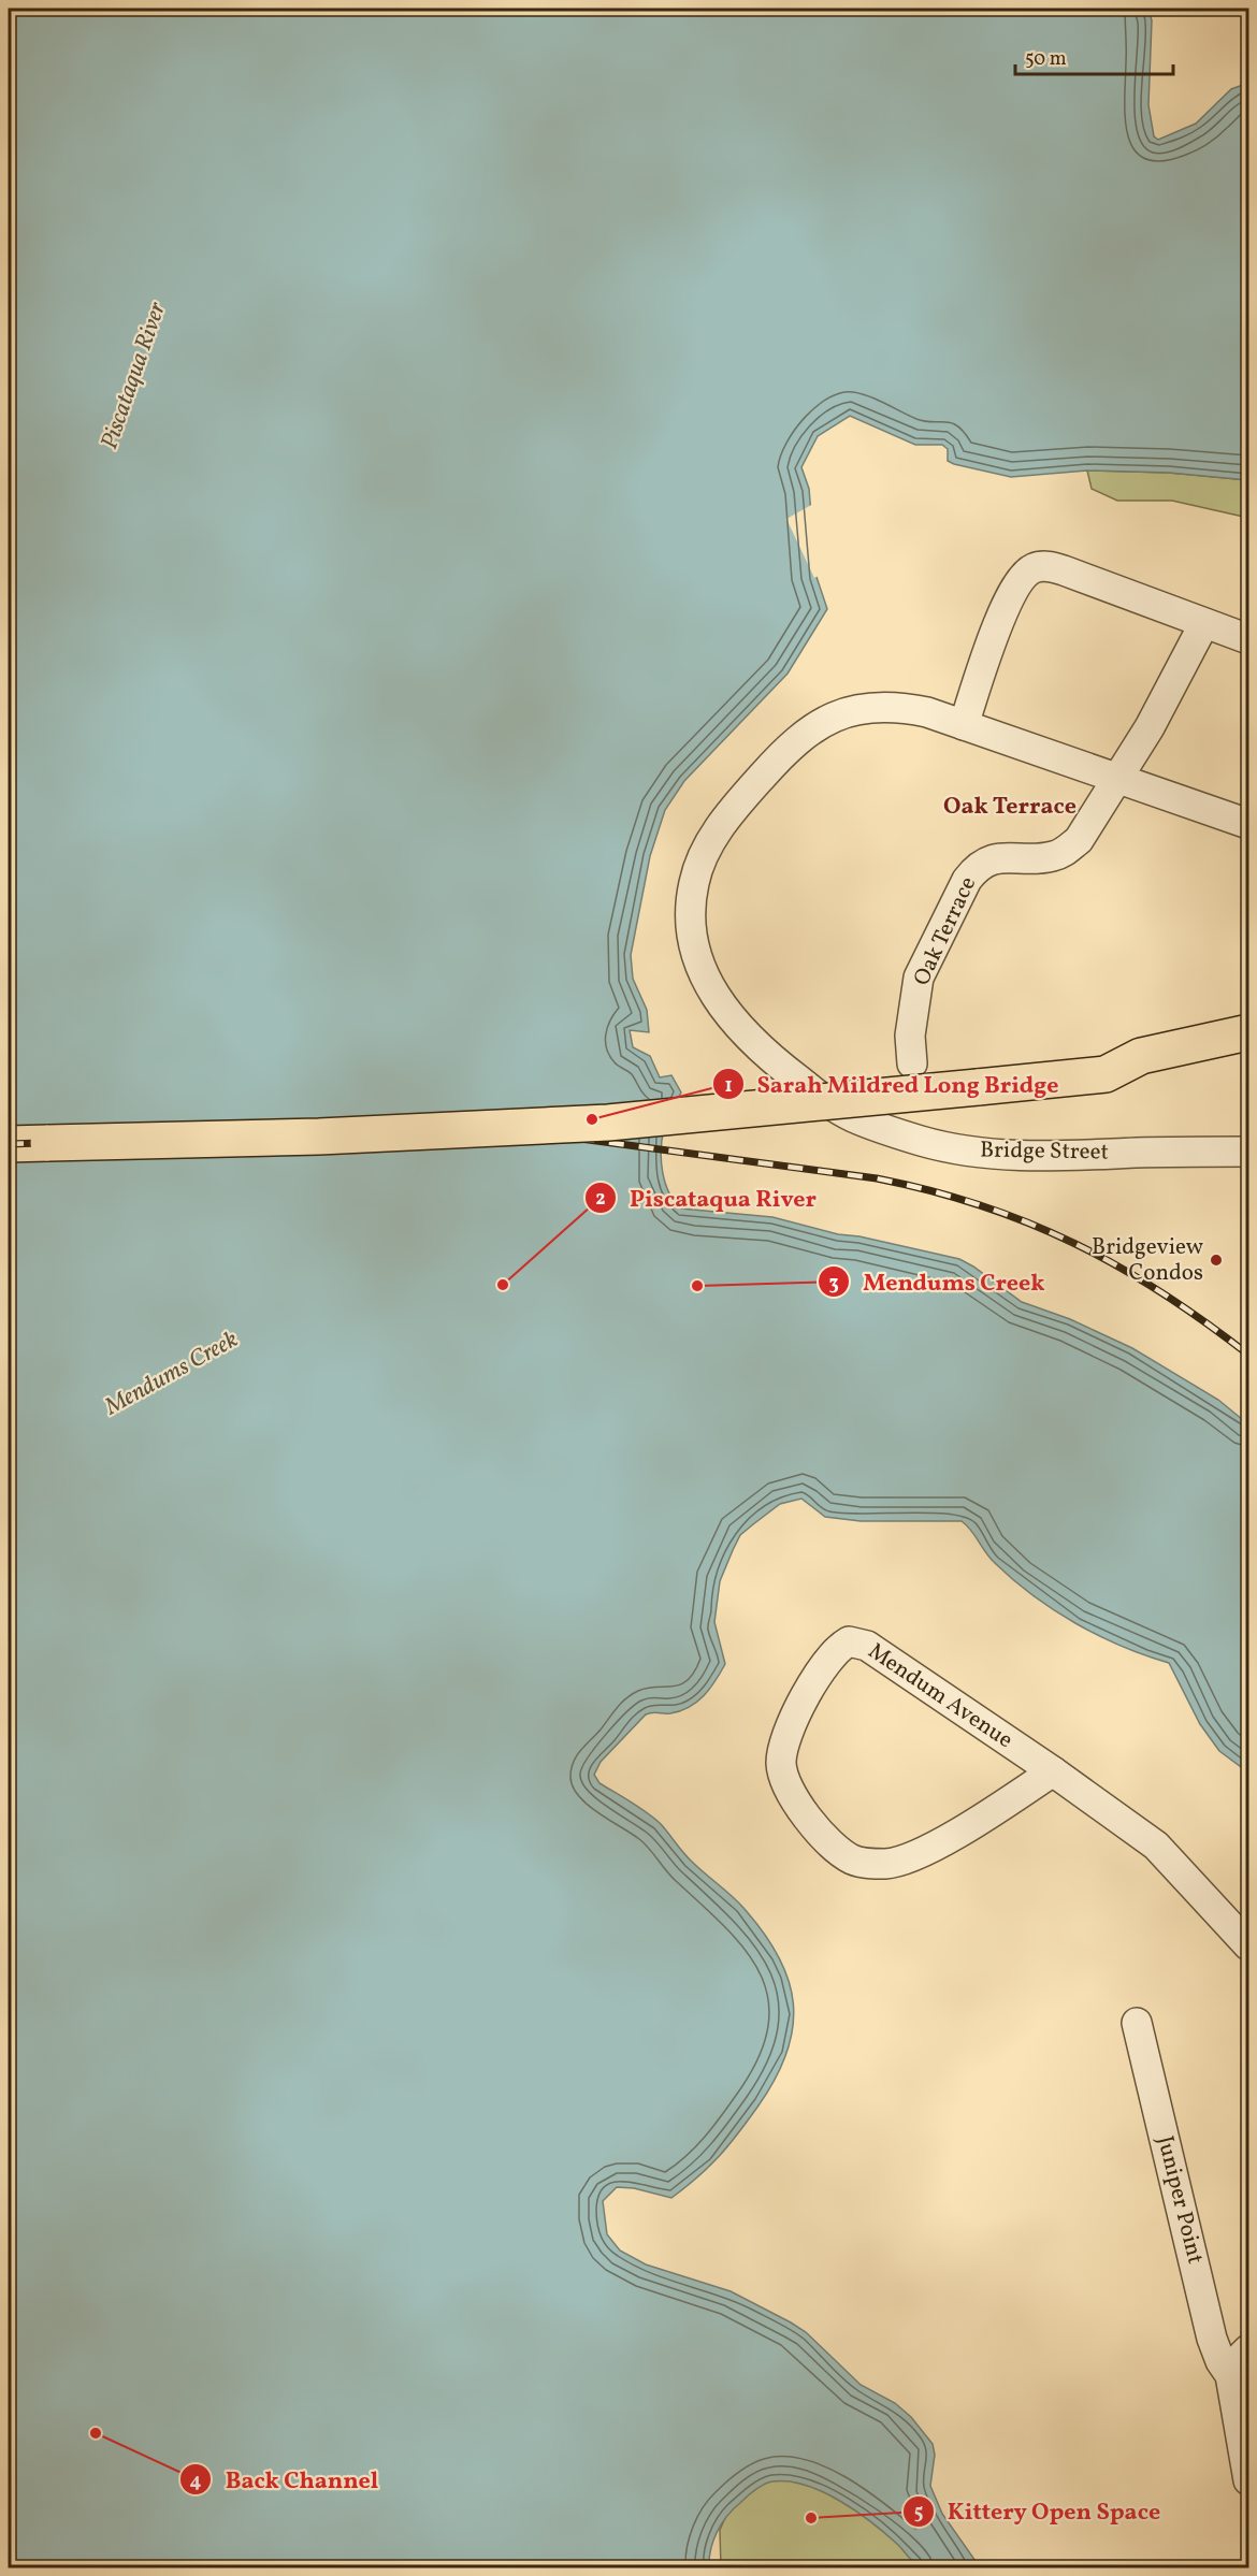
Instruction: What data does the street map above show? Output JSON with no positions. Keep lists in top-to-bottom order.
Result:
{
  "streets": {
    "street": [
      "Oak Terrace",
      "Bridge Street",
      "Mendum Avenue",
      "Juniper Point"
    ]
  },
  "districts": ["Oak Terrace"],
  "water": ["Piscataqua River", "Mendums Creek"],
  "places": [
    "Sarah Mildred Long Bridge",
    "Bridgeview Condos",
    "Piscataqua River",
    "Mendums Creek",
    "Back Channel",
    "Kittery Open Space"
  ],
  "scale_bar": "50 m"
}
